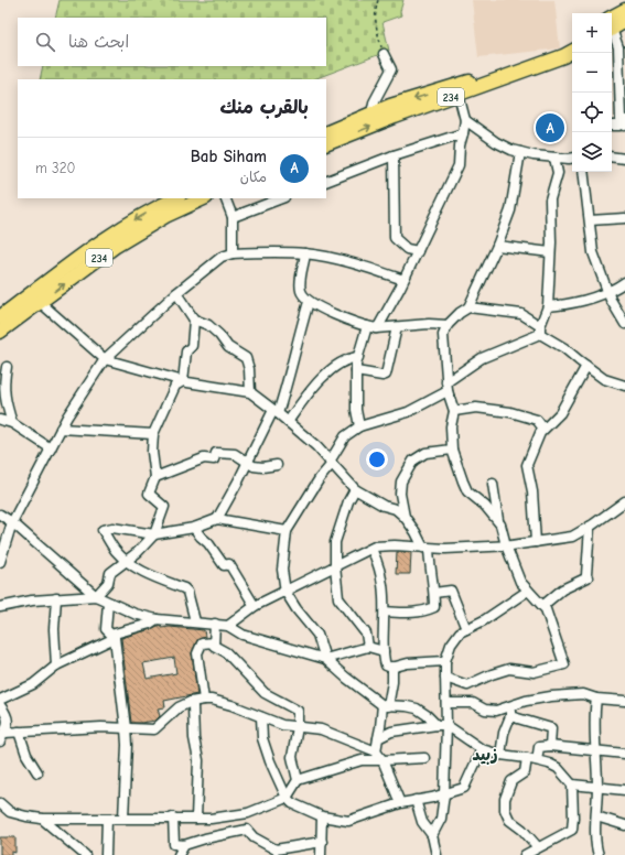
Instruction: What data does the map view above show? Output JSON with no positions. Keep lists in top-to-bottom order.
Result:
{
  "streets": {
    "main road": ["234"]
  },
  "districts": ["زبيد"],
  "page": {
    "map_buttons": ["+", "−"],
    "search": "ابحث هنا",
    "heading": "بالقرب منك",
    "pins": "A",
    "list": [
      {
        "mark": "A",
        "name": "Bab Siham",
        "note": "مكان",
        "value": "320 m"
      }
    ]
  }
}
